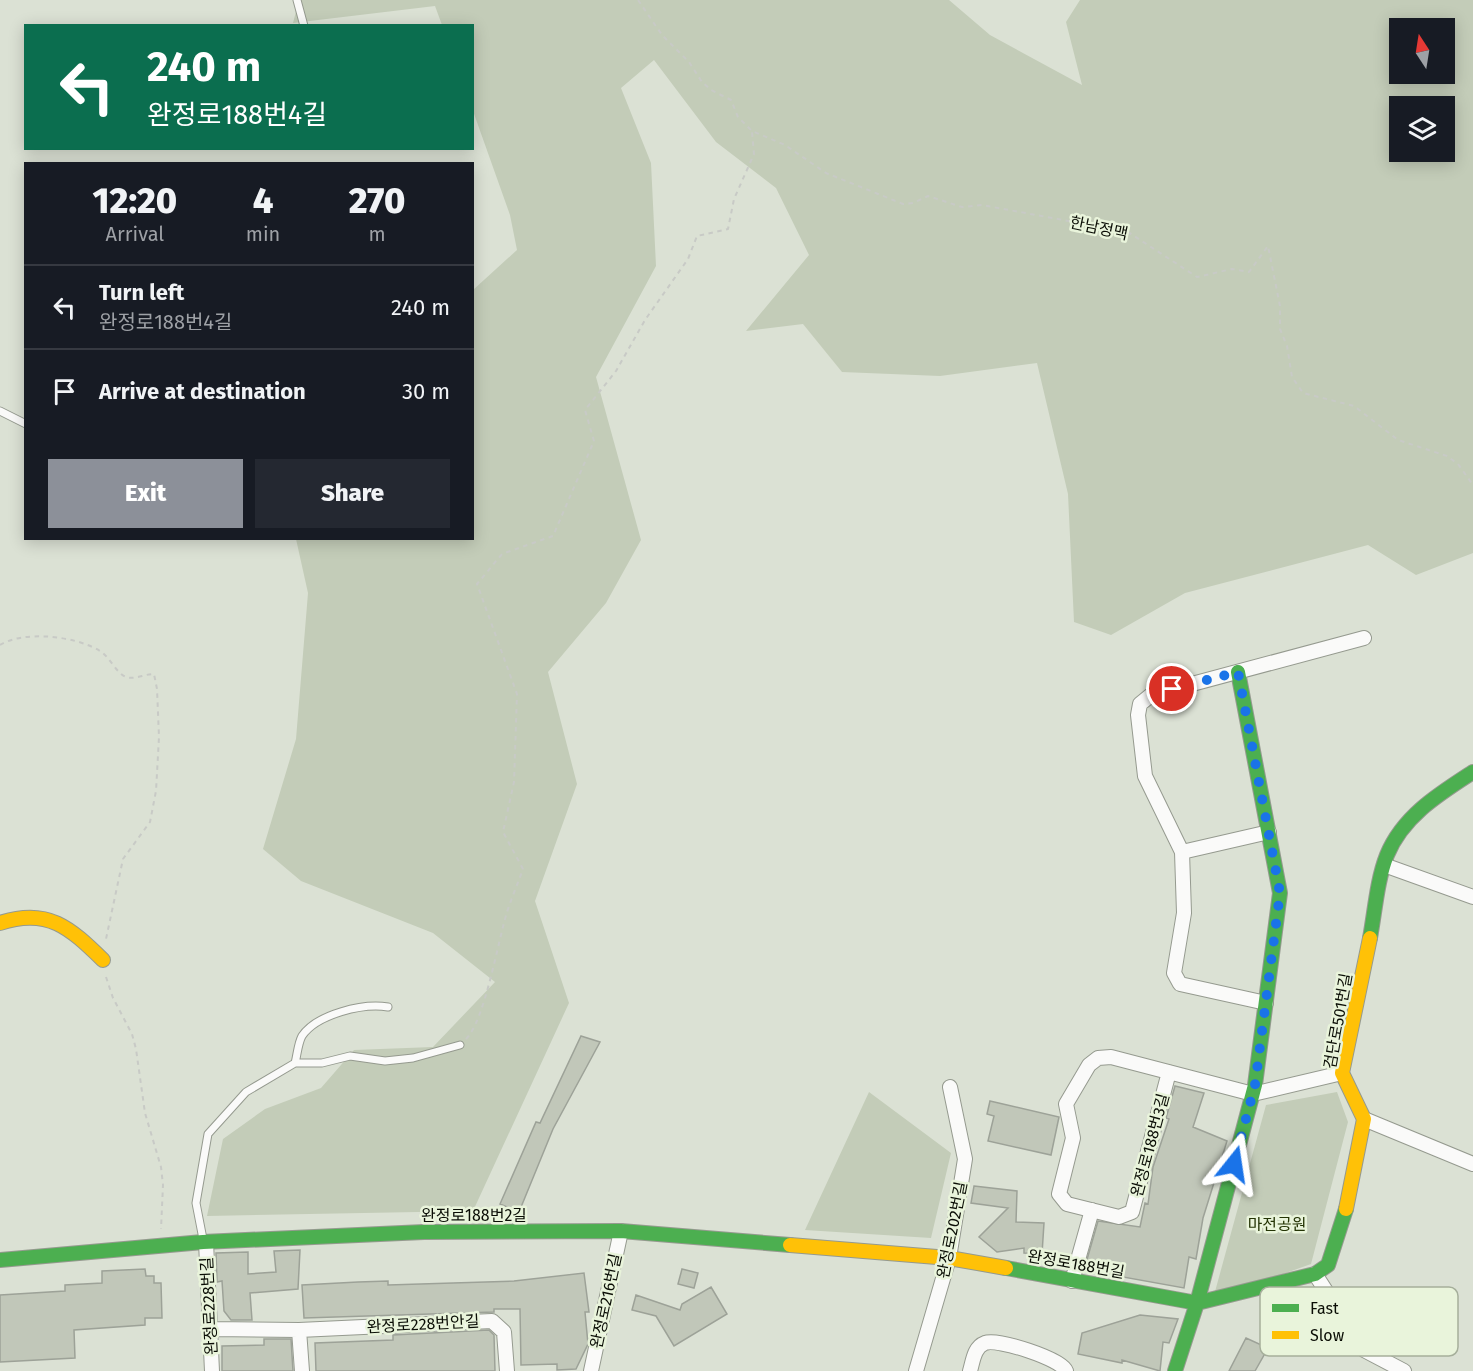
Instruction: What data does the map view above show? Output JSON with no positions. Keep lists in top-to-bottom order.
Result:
{
  "streets": {
    "street": [
      "검단로501번길",
      "완정로188번3길",
      "완정로188번2길",
      "완정로202번길",
      "완정로188번길",
      "완정로216번길",
      "완정로228번길",
      "완정로228번안길"
    ],
    "path": ["한남정맥"]
  },
  "crossings": [
    ["완정로188번2길", "완정로202번길"],
    ["완정로188번2길", "완정로188번길"],
    ["완정로188번2길", "완정로216번길"],
    ["완정로188번2길", "완정로228번길"],
    ["완정로202번길", "완정로188번길"],
    ["완정로228번길", "완정로228번안길"]
  ],
  "parks": ["마전공원"],
  "legend": ["Fast", "Slow"],
  "north": "top",
  "page": {
    "turn": ["240 m", "완정로188번4길"],
    "eta": [
      "12:20",
      "Arrival",
      "4",
      "min",
      "270",
      "m"
    ],
    "list": [
      {
        "name": "Turn left",
        "note": "완정로188번4길",
        "value": "240 m"
      },
      {
        "name": "Arrive at destination",
        "value": "30 m"
      }
    ],
    "buttons": ["Exit", "Share"]
  }
}
